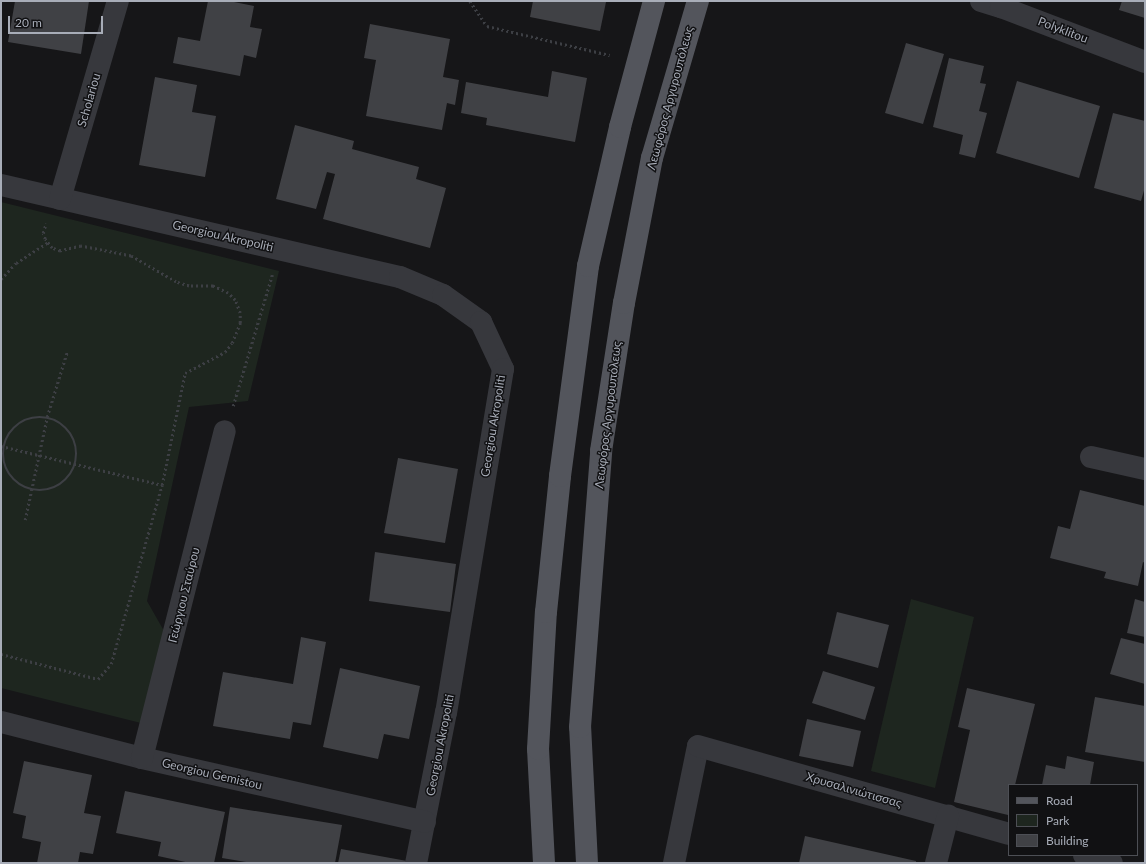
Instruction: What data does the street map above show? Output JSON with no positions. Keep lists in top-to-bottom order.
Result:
{
  "streets": {
    "main road": ["Λεωφόρος Αργυρουπόλεως"],
    "street": [
      "Polyklitou",
      "Scholariou",
      "Georgiou Akropoliti",
      "Γεώργιου Σταύρου",
      "Georgiou Gemistou",
      "Χρυσαλινιώτισσας"
    ]
  },
  "crossings": [
    ["Scholariou", "Georgiou Akropoliti"],
    ["Georgiou Akropoliti", "Georgiou Gemistou"],
    ["Γεώργιου Σταύρου", "Georgiou Gemistou"]
  ],
  "legend": ["Road", "Park", "Building"],
  "scale_bar": "20 m"
}
